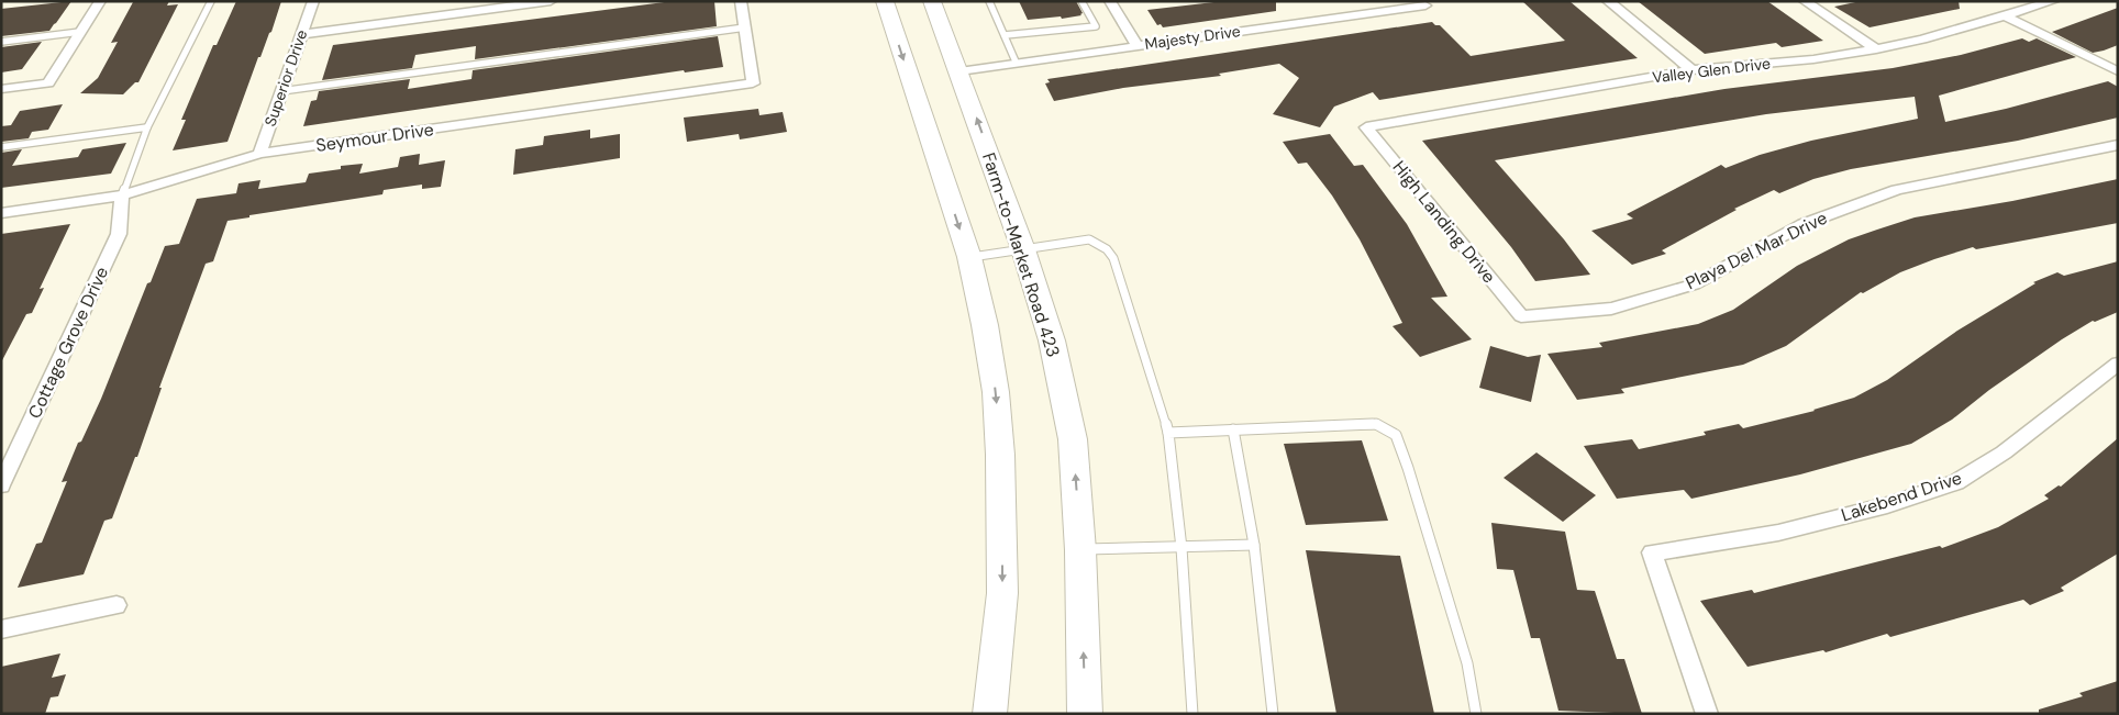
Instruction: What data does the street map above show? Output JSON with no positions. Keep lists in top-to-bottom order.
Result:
{
  "streets": {
    "main road": ["Farm-to-Market Road 423"],
    "street": [
      "Majesty Drive",
      "Valley Glen Drive",
      "Superior Drive",
      "Seymour Drive",
      "High Landing Drive",
      "Playa Del Mar Drive",
      "Cottage Grove Drive",
      "Lakebend Drive"
    ]
  },
  "crossings": [
    ["Majesty Drive", "Farm-to-Market Road 423"],
    ["Valley Glen Drive", "High Landing Drive"],
    ["Superior Drive", "Seymour Drive"],
    ["Seymour Drive", "Cottage Grove Drive"],
    ["High Landing Drive", "Playa Del Mar Drive"]
  ]
}
